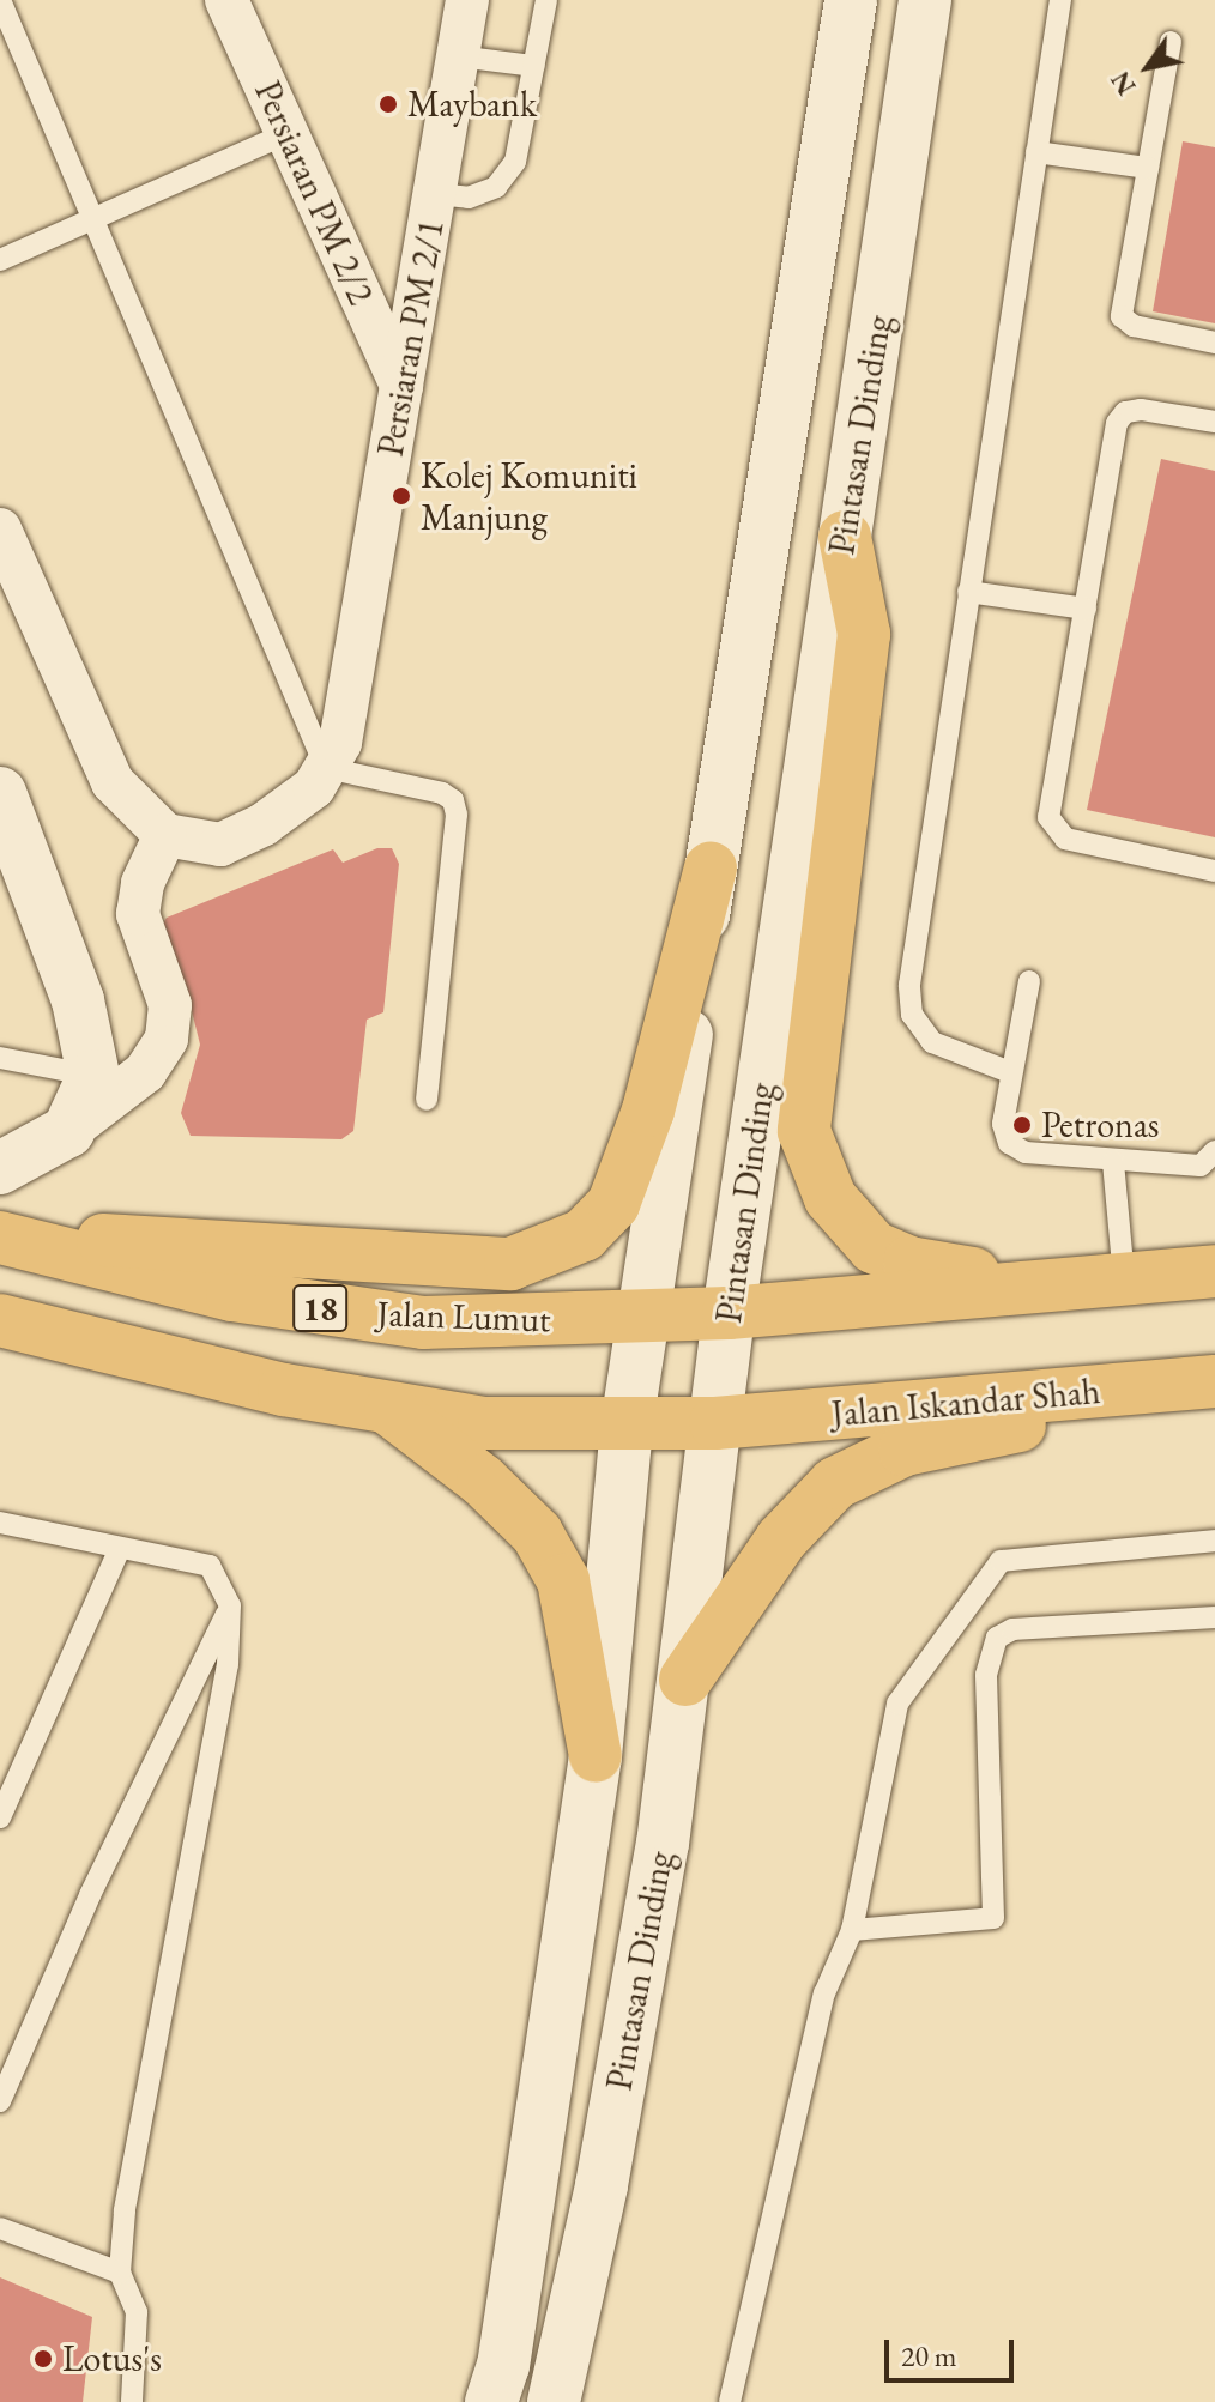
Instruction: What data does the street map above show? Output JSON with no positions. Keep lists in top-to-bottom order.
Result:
{
  "streets": {
    "main road": [
      "Pintasan Dinding",
      "18",
      "Jalan Lumut",
      "Jalan Iskandar Shah"
    ],
    "street": ["Persiaran PM 2/2", "Persiaran PM 2/1"]
  },
  "crossings": [
    ["Persiaran PM 2/2", "Persiaran PM 2/1"],
    ["Pintasan Dinding", "18"],
    ["Pintasan Dinding", "Jalan Lumut"],
    ["Pintasan Dinding", "Jalan Iskandar Shah"],
    ["18", "Jalan Lumut"],
    ["18", "Jalan Iskandar Shah"]
  ],
  "places": [
    "Maybank",
    "Kolej Komuniti Manjung",
    "Petronas",
    "Lotus's"
  ],
  "scale_bar": "20 m",
  "north": "bottom left"
}
